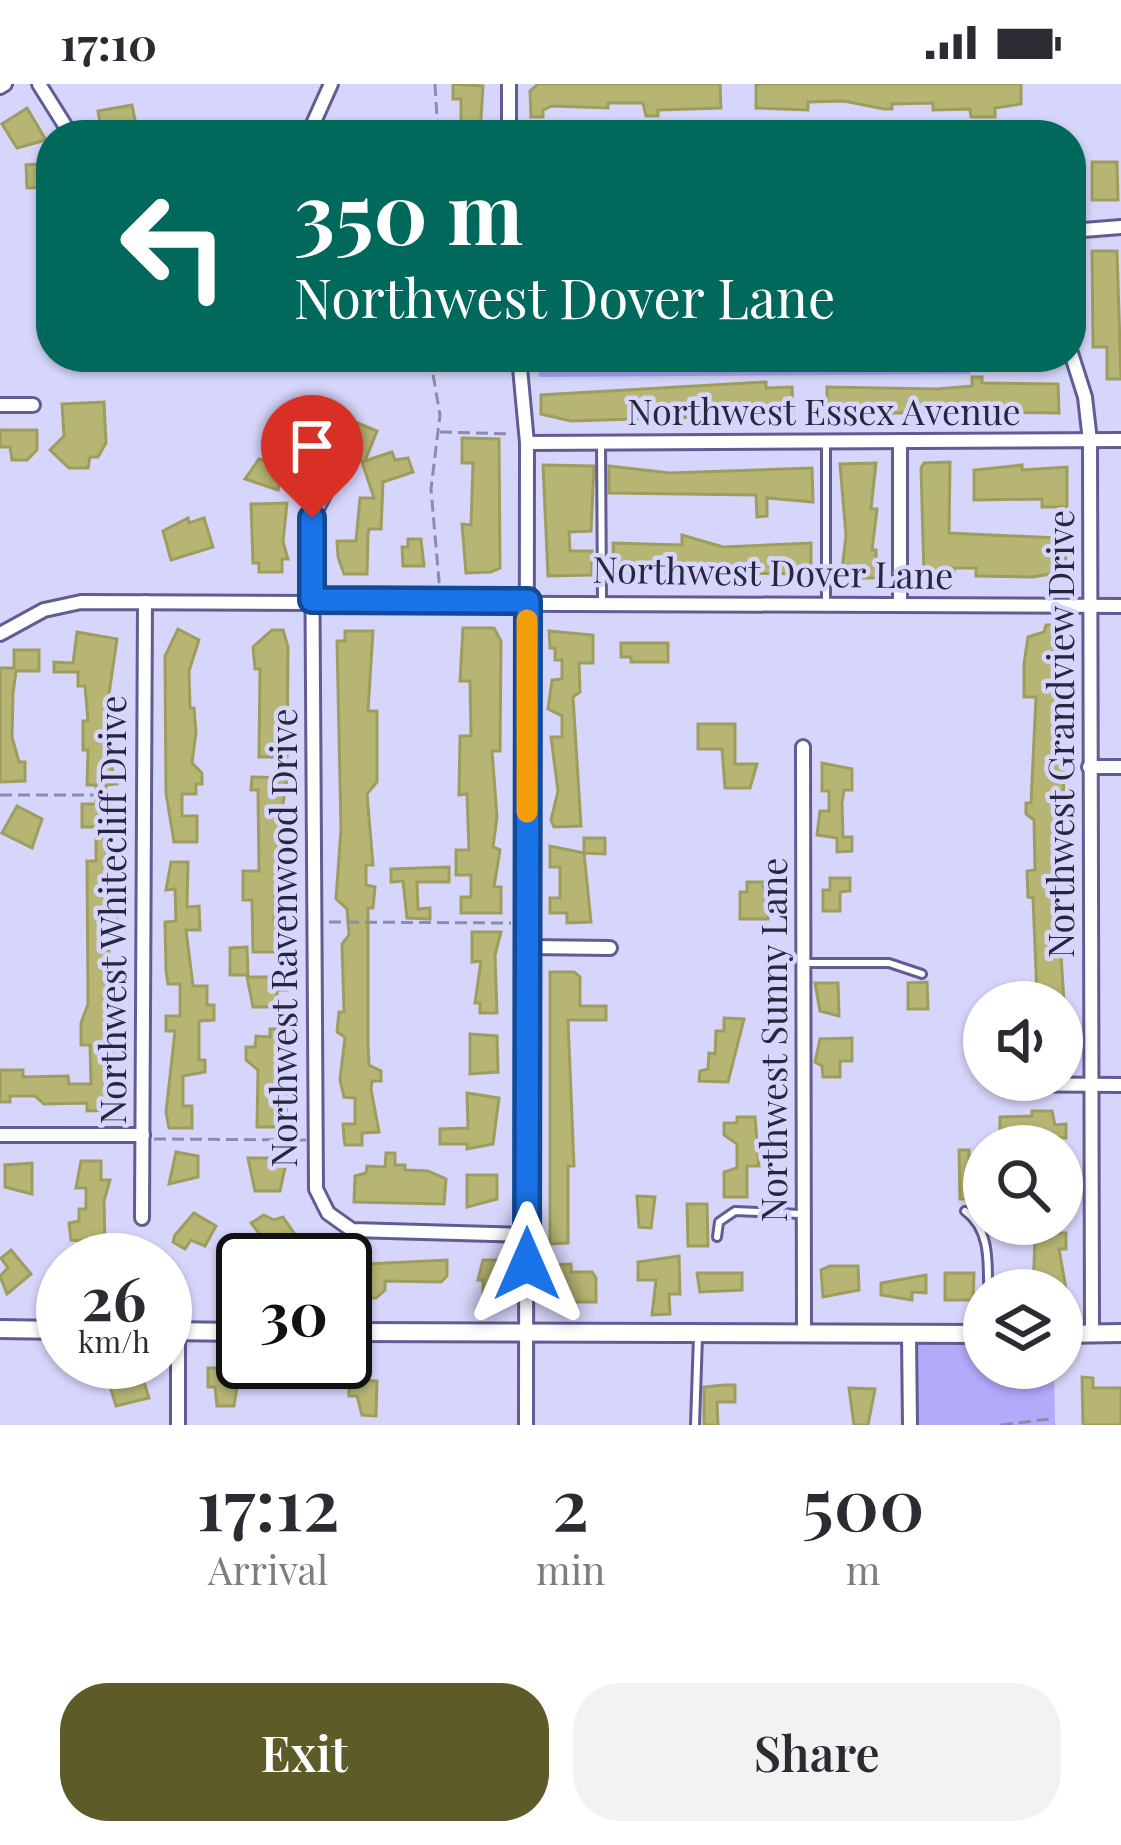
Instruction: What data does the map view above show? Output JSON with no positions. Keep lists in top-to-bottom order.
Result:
{
  "streets": {
    "street": [
      "Northwest Essex Avenue",
      "Northwest Dover Lane",
      "Northwest Grandview Drive",
      "Northwest Whitecliff Drive",
      "Northwest Ravenwood Drive",
      "Northwest Sunny Lane"
    ]
  },
  "crossings": [
    ["Northwest Essex Avenue", "Northwest Grandview Drive"],
    ["Northwest Dover Lane", "Northwest Grandview Drive"],
    ["Northwest Dover Lane", "Northwest Whitecliff Drive"],
    ["Northwest Dover Lane", "Northwest Ravenwood Drive"]
  ],
  "page": {
    "status": "17:10",
    "turn": ["350 m", "Northwest Dover Lane"],
    "speed": "26 km/h",
    "limit": "30",
    "eta": [
      "17:12",
      "Arrival",
      "2",
      "min",
      "500",
      "m"
    ],
    "buttons": ["Exit", "Share"]
  }
}
